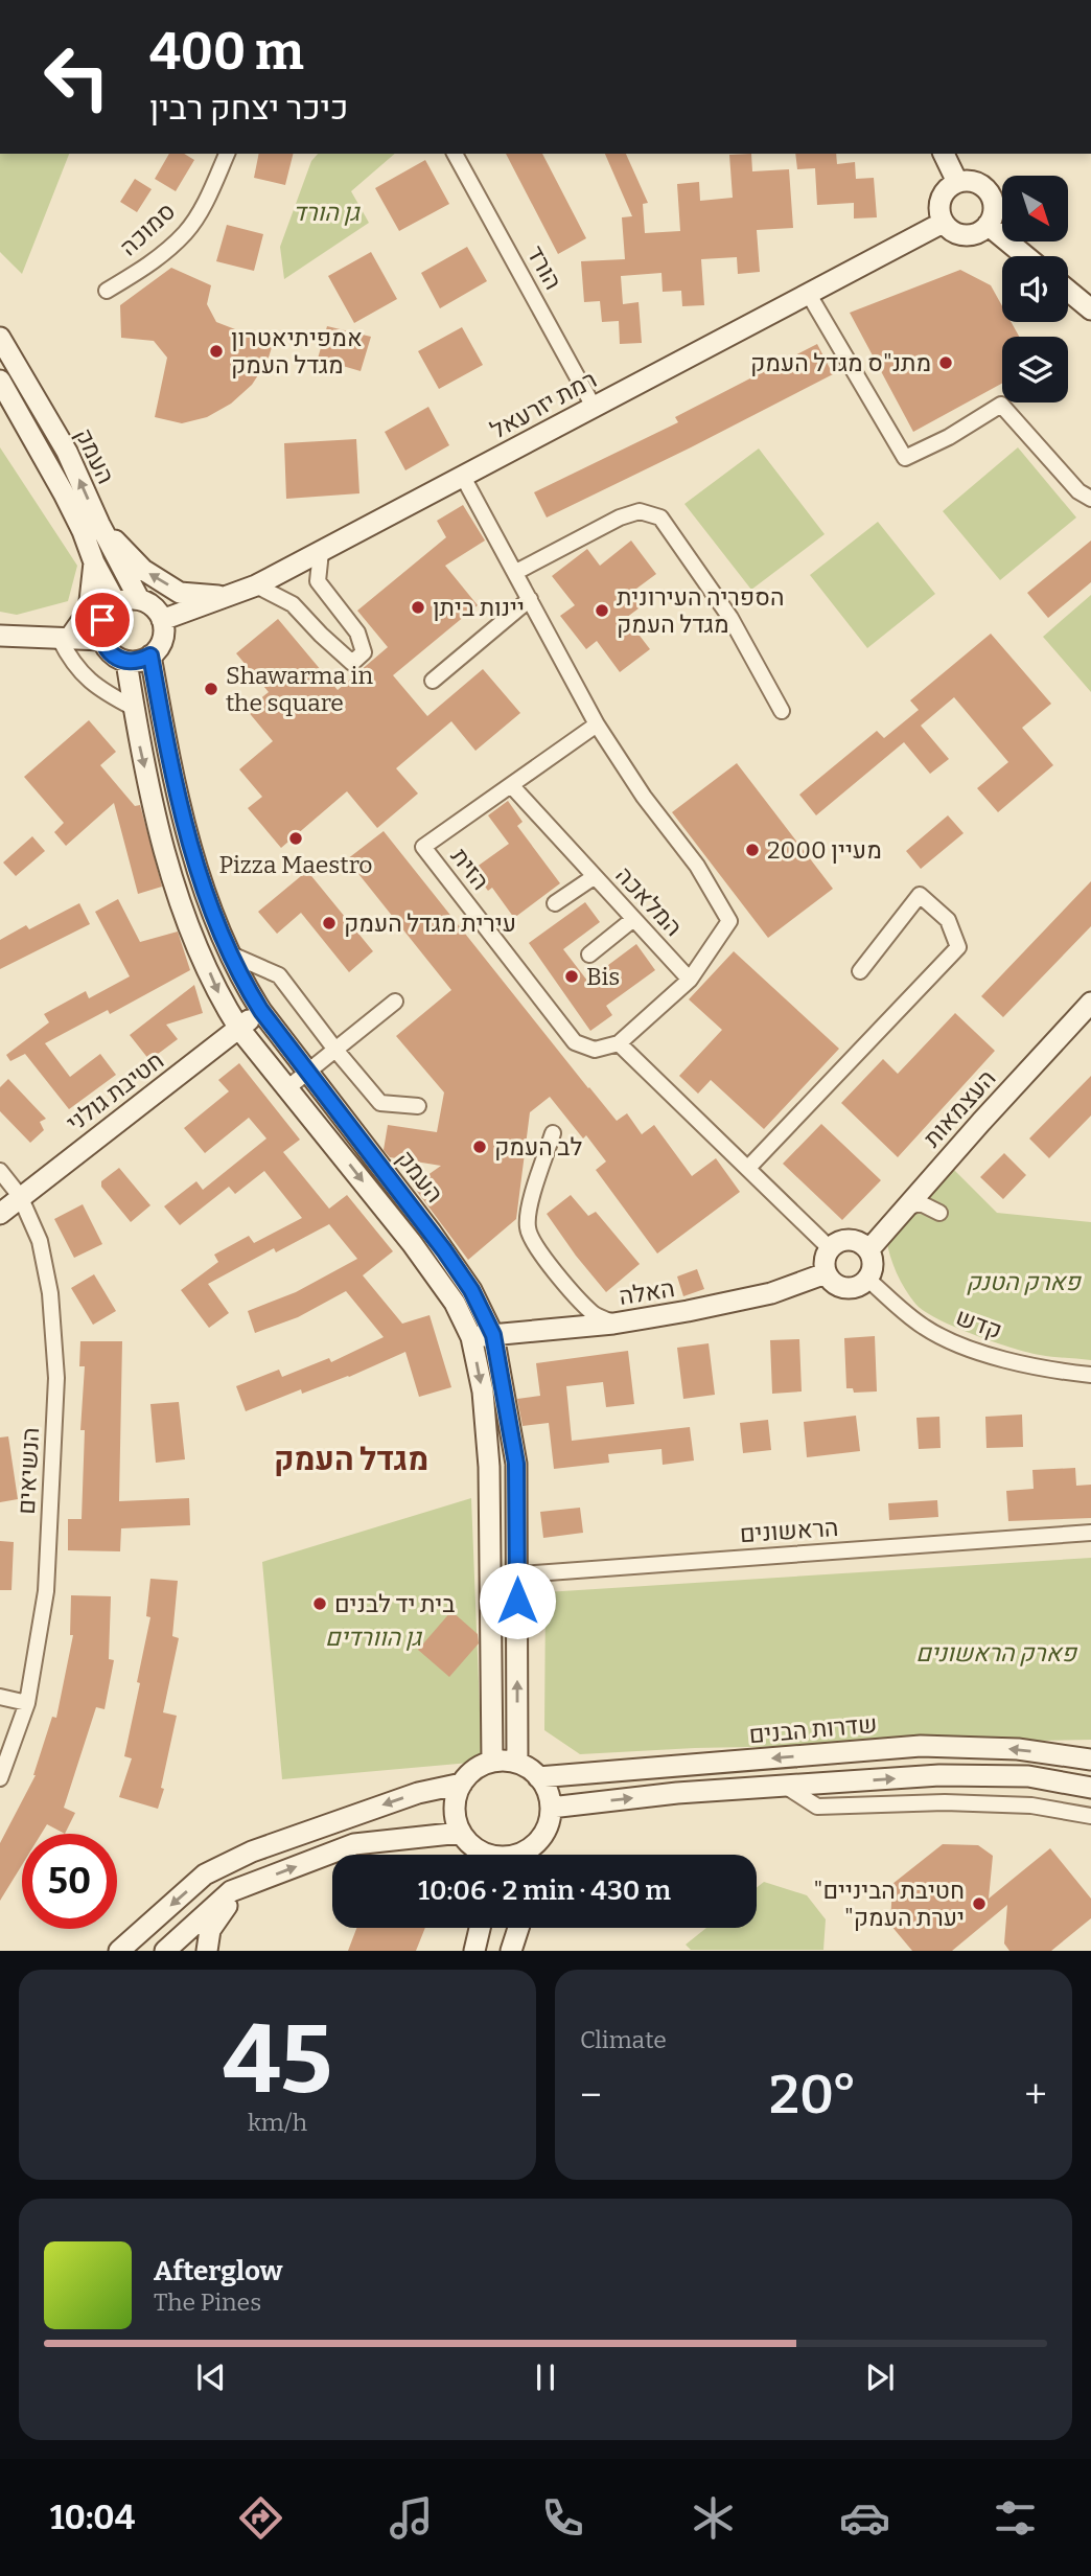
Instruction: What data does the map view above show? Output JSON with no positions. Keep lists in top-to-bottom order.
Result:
{
  "streets": {
    "main road": [
      "רמת יזרעאל",
      "העמק",
      "חטיבת גולני",
      "העצמאות",
      "האלה",
      "שדרות הבנים"
    ],
    "street": [
      "סמוכה",
      "הורד",
      "הזית",
      "המלאכה",
      "קדש",
      "הנשיאים",
      "הראשונים"
    ]
  },
  "crossings": [
    ["הורד", "רמת יזרעאל"],
    ["רמת יזרעאל", "העמק"],
    ["העמק", "חטיבת גולני"],
    ["העמק", "האלה"],
    ["העמק", "הראשונים"],
    ["הזית", "המלאכה"],
    ["חטיבת גולני", "הנשיאים"],
    ["העצמאות", "האלה"],
    ["העצמאות", "קדש"],
    ["האלה", "קדש"]
  ],
  "districts": ["מגדל העמק"],
  "parks": [
    "גן הורד",
    "פארק הטנק",
    "גן הוורדים",
    "פארק הראשונים"
  ],
  "places": [
    "אמפיתיאטרון מגדל העמק",
    "מתנ\"ס מגדל העמק",
    "יינות ביתן",
    "הספריה העירונית מגדל העמק",
    "Shawarma in the square",
    "Pizza Maestro",
    "מעיין 2000",
    "עירית מגדל העמק",
    "Bis",
    "לב העמק",
    "בית יד לבנים",
    "\"חטיבת הביניים \"יערת העמק"
  ],
  "north": "bottom right",
  "page": {
    "turn": ["400 m", "כיכר יצחק רבין"],
    "limit": "50",
    "trip": "10:06 · 2 min · 430 m",
    "tile": [
      ["45", "km/h"],
      "Climate"
    ],
    "heat": ["−", "20°", "+"],
    "song": ["Afterglow", "The Pines"],
    "tabs": "10:04"
  }
}
